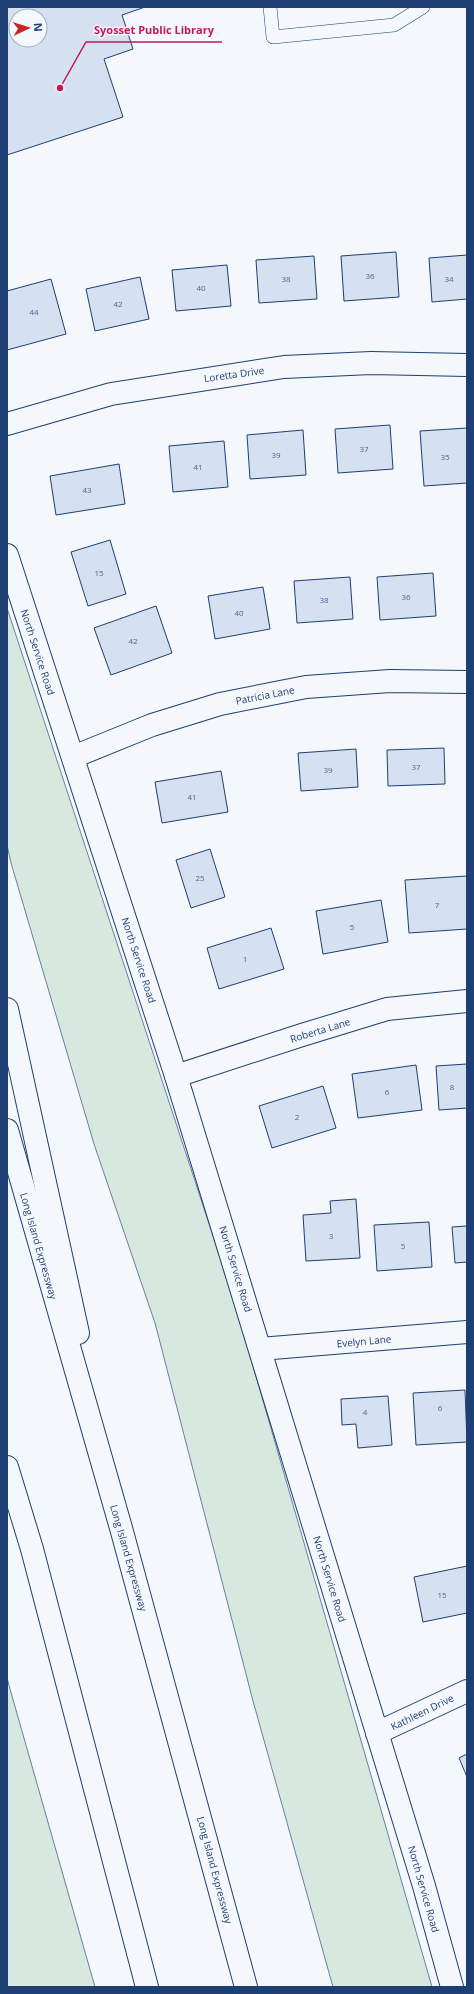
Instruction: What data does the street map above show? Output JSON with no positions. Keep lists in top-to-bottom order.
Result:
{
  "streets": {
    "main road": [
      "Loretta Drive",
      "North Service Road",
      "Patricia Lane",
      "Roberta Lane",
      "Long Island Expressway",
      "Evelyn Lane",
      "Kathleen Drive"
    ]
  },
  "crossings": [
    ["North Service Road", "Patricia Lane"],
    ["North Service Road", "Roberta Lane"],
    ["North Service Road", "Evelyn Lane"],
    ["North Service Road", "Kathleen Drive"]
  ],
  "places": ["Syosset Public Library"],
  "house_numbers": [
    "36",
    "38",
    "34",
    "40",
    "42",
    "44",
    "37",
    "39",
    "35",
    "41",
    "43",
    "15",
    "36",
    "38",
    "40",
    "42",
    "37",
    "39",
    "41",
    "25",
    "7",
    "5",
    "1",
    "8",
    "6",
    "2",
    "3",
    "5",
    "6",
    "4",
    "15"
  ],
  "north": "right"
}
